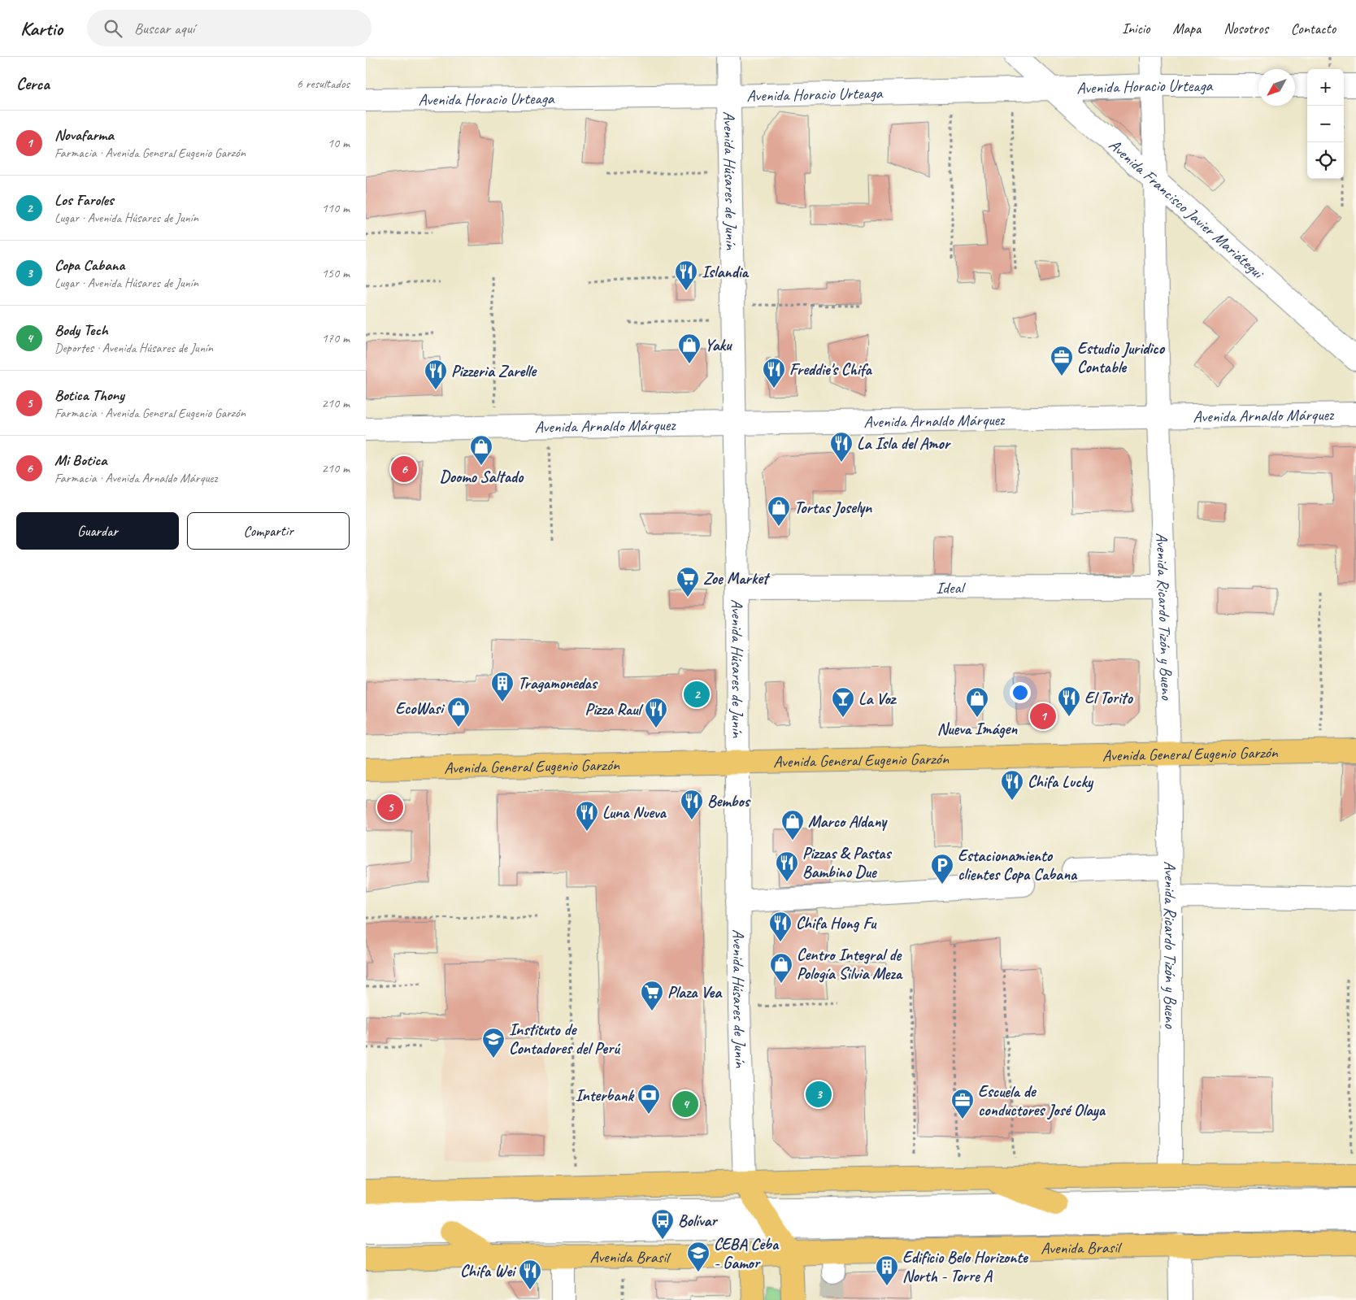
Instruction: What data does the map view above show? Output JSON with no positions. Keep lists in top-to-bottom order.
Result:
{
  "streets": {
    "main road": ["Avenida General Eugenio Garzón", "Avenida Brasil"],
    "street": [
      "Avenida Horacio Urteaga",
      "Avenida Húsares de Junín",
      "Avenida Francisco Javier Mariátegui",
      "Avenida Arnaldo Márquez",
      "Ideal",
      "Avenida Ricardo Tizón y Bueno"
    ]
  },
  "crossings": [
    ["Avenida Horacio Urteaga", "Avenida Húsares de Junín"],
    ["Avenida Horacio Urteaga", "Avenida Francisco Javier Mariátegui"],
    ["Avenida Horacio Urteaga", "Avenida Ricardo Tizón y Bueno"],
    ["Avenida Húsares de Junín", "Avenida Arnaldo Márquez"],
    ["Avenida Húsares de Junín", "Ideal"],
    ["Avenida Húsares de Junín", "Avenida General Eugenio Garzón"],
    ["Avenida Francisco Javier Mariátegui", "Avenida Ricardo Tizón y Bueno"],
    ["Avenida Arnaldo Márquez", "Avenida Ricardo Tizón y Bueno"],
    ["Ideal", "Avenida Ricardo Tizón y Bueno"],
    ["Avenida Ricardo Tizón y Bueno", "Avenida General Eugenio Garzón"]
  ],
  "places": {
    "restaurant": [
      "Islandia",
      "Freddie's Chifa",
      "Pizzeria Zarelle",
      "La Isla del Amor",
      "El Torito",
      "Pizza Raul",
      "Chifa Lucky",
      "Bembos",
      "Luna Nueva",
      "Pizzas & Pastas Bambino Due",
      "Chifa Hong Fu",
      "Chifa Wei"
    ],
    "shop": [
      "Yaku",
      "Doomo Saltado",
      "Tortas Joselyn",
      "Nueva Imágen",
      "EcoWasi",
      "Marco Aldany",
      "Centro Integral de Pología Silvia Meza"
    ],
    "office": ["Estudio Juridico Contable", "Escuela de conductores José Olaya"],
    "supermarket": ["Zoe Market", "Plaza Vea"],
    "building": ["Tragamonedas", "Edificio Belo Horizonte North - Torre A"],
    "bar": ["La Voz"],
    "parking": ["Estacionamiento clientes Copa Cabana"],
    "school or university": ["Instituto de Contadores del Perú", "CEBA Ceba - Gamor"],
    "bank": ["Interbank"],
    "bus stop": ["Bolívar"]
  },
  "north": "bottom left",
  "page": {
    "header": "Kartio",
    "search": "Buscar aquí",
    "nav": [
      "Inicio",
      "Mapa",
      "Nosotros",
      "Contacto"
    ],
    "heading": ["Cerca", "6 resultados"],
    "map_buttons": ["+", "−"],
    "list": [
      {
        "mark": "1",
        "name": "Novafarma",
        "note": "Farmacia · Avenida General Eugenio Garzón",
        "value": "10 m"
      },
      {
        "mark": "2",
        "name": "Los Faroles",
        "note": "Lugar · Avenida Húsares de Junín",
        "value": "110 m"
      },
      {
        "mark": "3",
        "name": "Copa Cabana",
        "note": "Lugar · Avenida Húsares de Junín",
        "value": "150 m"
      },
      {
        "mark": "4",
        "name": "Body Tech",
        "note": "Deportes · Avenida Húsares de Junín",
        "value": "170 m"
      },
      {
        "mark": "5",
        "name": "Botica Thony",
        "note": "Farmacia · Avenida General Eugenio Garzón",
        "value": "210 m"
      },
      {
        "mark": "6",
        "name": "Mi Botica",
        "note": "Farmacia · Avenida Arnaldo Márquez",
        "value": "210 m"
      }
    ],
    "pins": [
      "6",
      "2",
      "1",
      "5",
      "3",
      "4"
    ],
    "buttons": ["Guardar", "Compartir"]
  }
}
